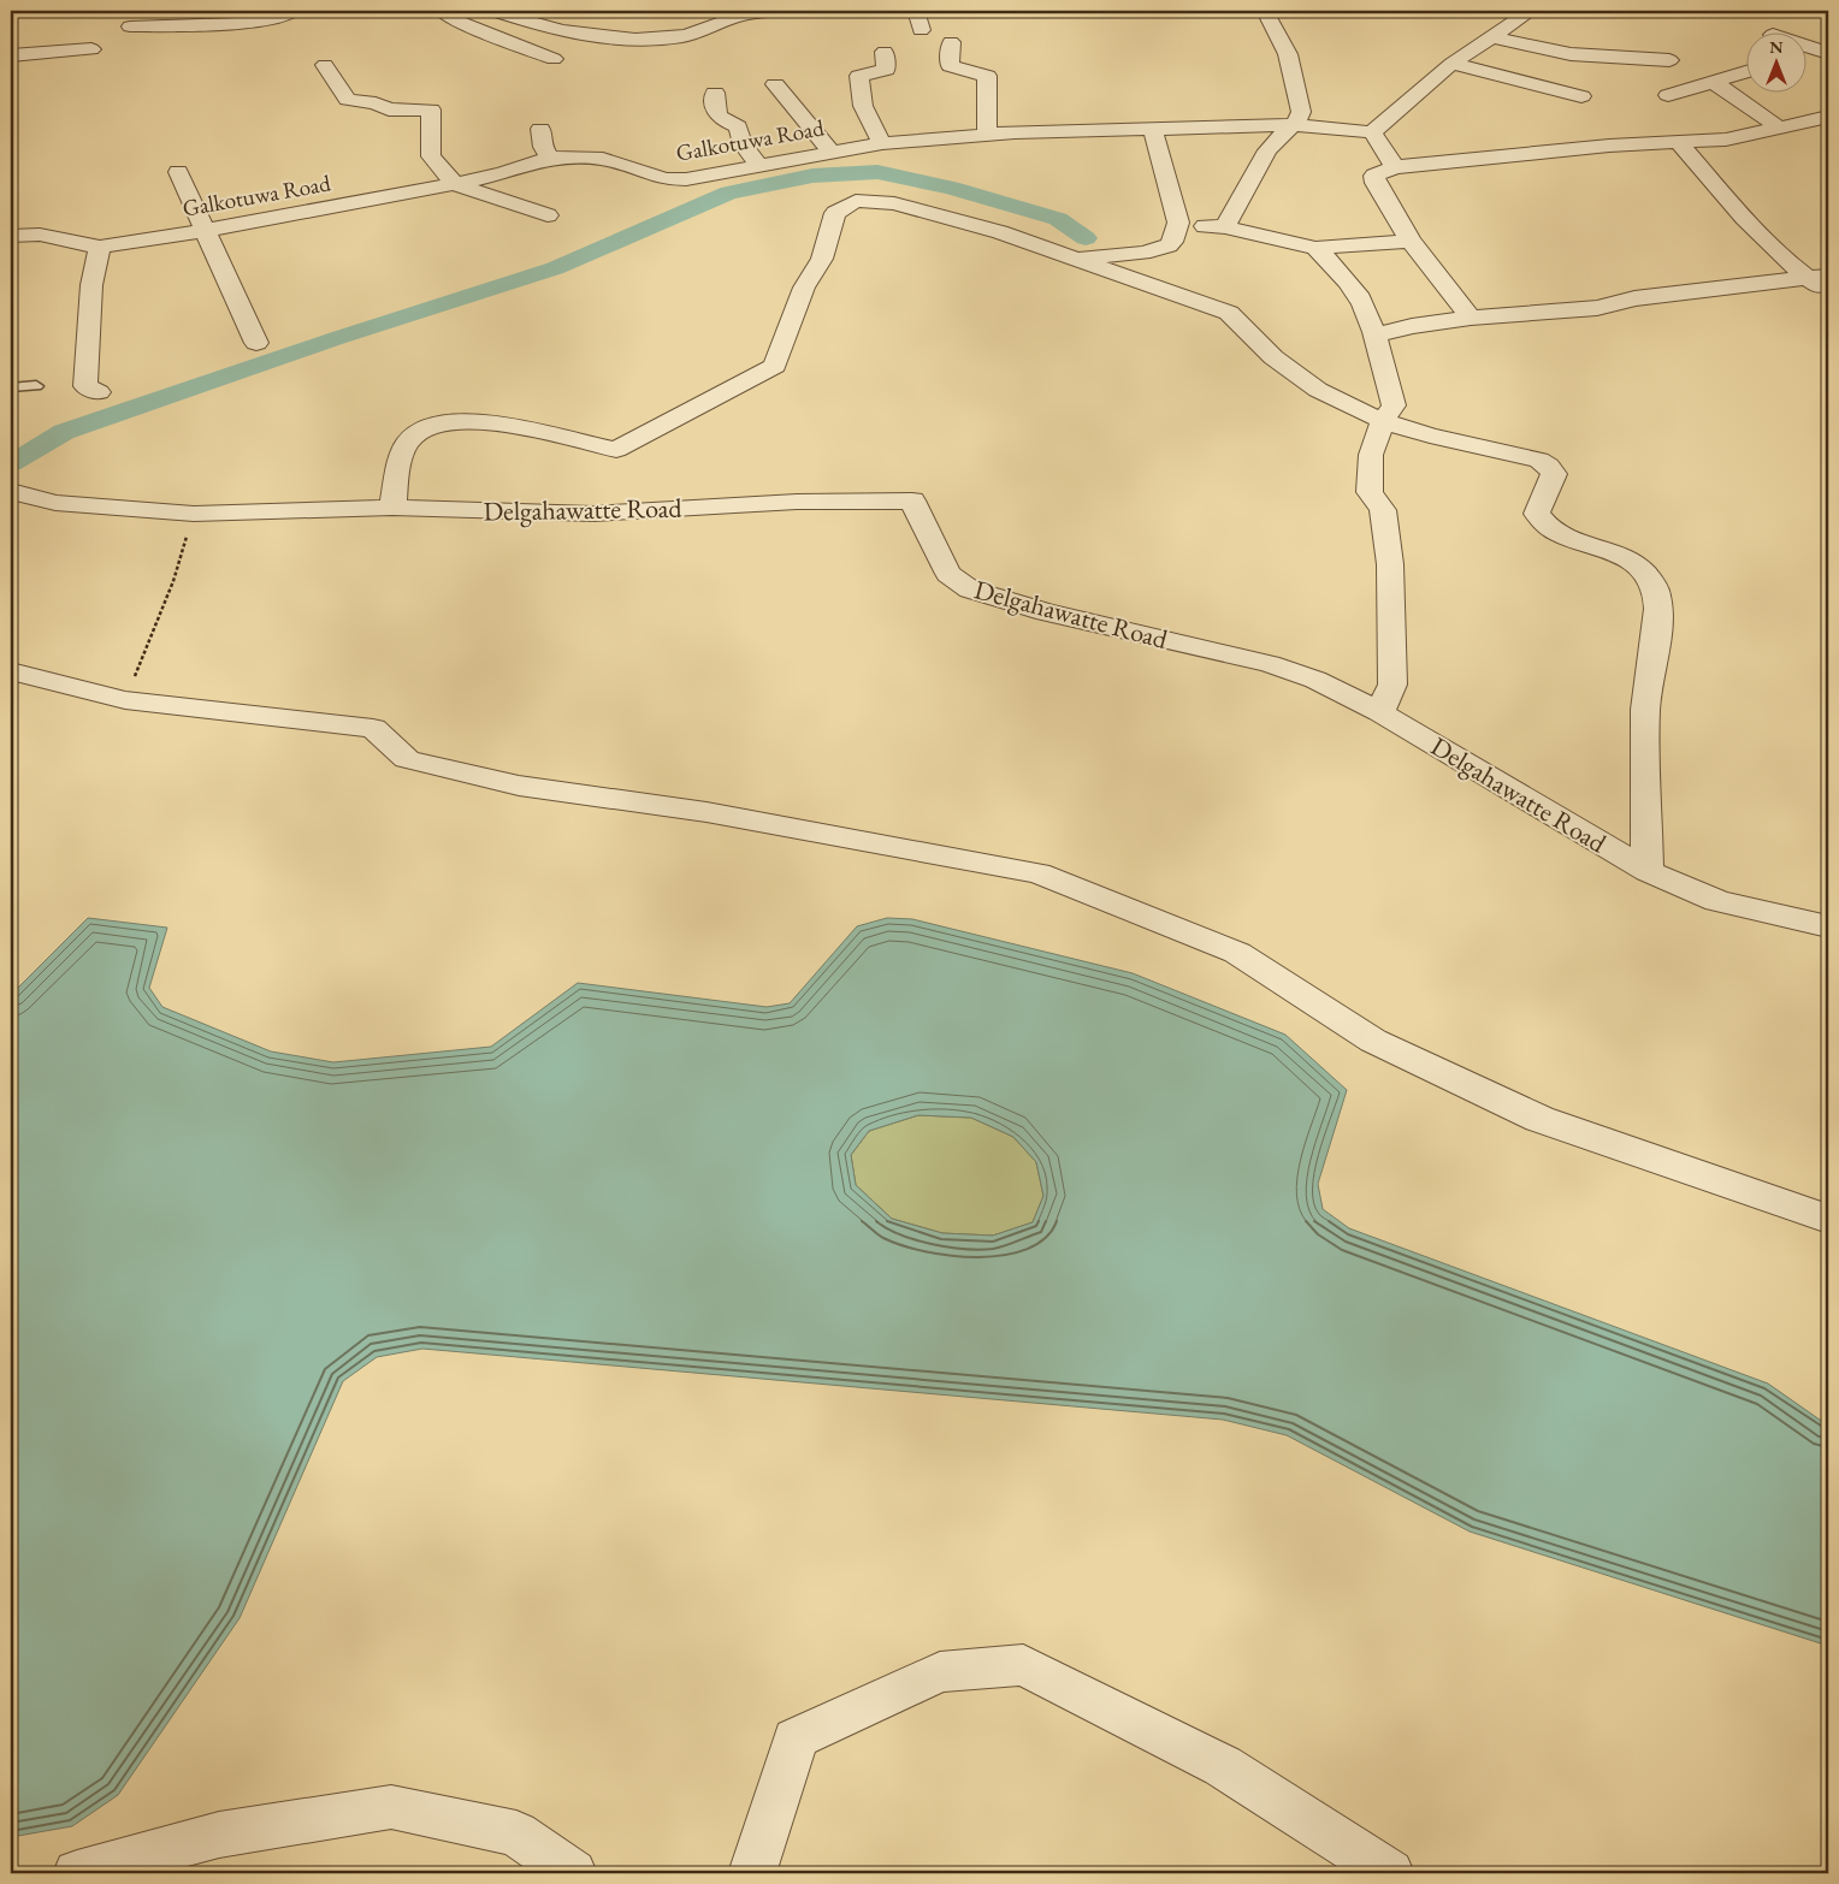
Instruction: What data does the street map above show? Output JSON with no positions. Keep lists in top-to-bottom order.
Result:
{
  "streets": {
    "street": ["Galkotuwa Road", "Delgahawatte Road"]
  },
  "north": "top"
}
